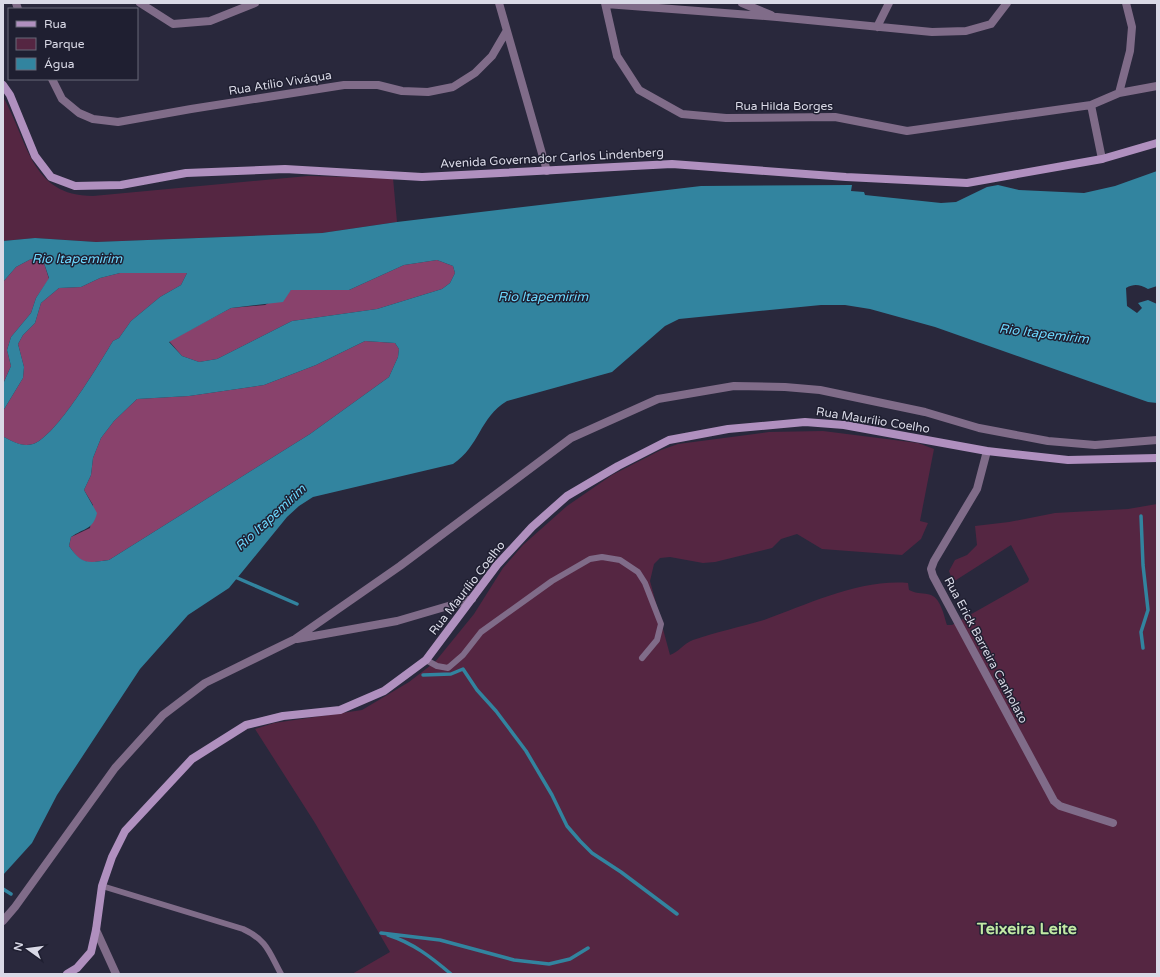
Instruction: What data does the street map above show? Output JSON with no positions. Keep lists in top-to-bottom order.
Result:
{
  "streets": {
    "main road": ["Avenida Governador Carlos Lindenberg", "Rua Maurílio Coelho"],
    "street": ["Rua Atílio Viváqua", "Rua Hilda Borges", "Rua Erick Barreira Canholato"]
  },
  "crossings": [
    ["Rua Maurílio Coelho", "Rua Erick Barreira Canholato"]
  ],
  "districts": ["Teixeira Leite"],
  "water": ["Rio Itapemirim"],
  "legend": ["Rua", "Parque", "Água"],
  "north": "left"
}
